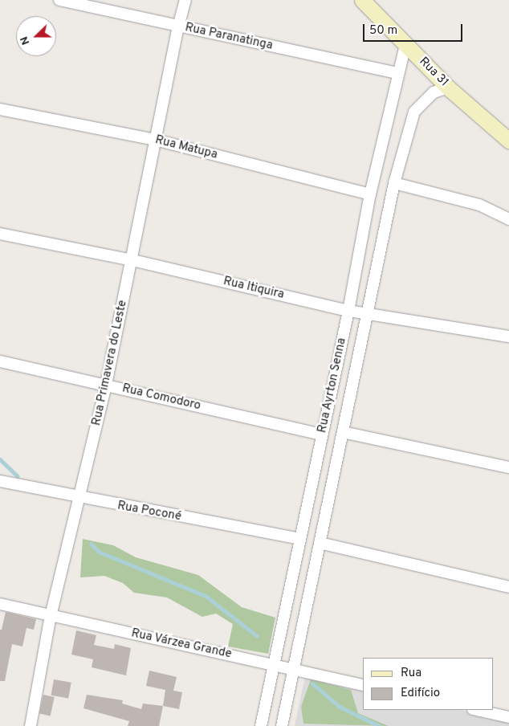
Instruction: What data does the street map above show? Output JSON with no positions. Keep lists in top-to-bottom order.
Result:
{
  "streets": {
    "street": [
      "Rua Paranatinga",
      "Rua 31",
      "Rua Matupa",
      "Rua Itiquira",
      "Rua Primavera do Leste",
      "Rua Ayrton Senna",
      "Rua Comodoro",
      "Rua Poconé",
      "Rua Várzea Grande"
    ]
  },
  "crossings": [
    ["Rua Paranatinga", "Rua Primavera do Leste"],
    ["Rua Paranatinga", "Rua Ayrton Senna"],
    ["Rua 31", "Rua Ayrton Senna"],
    ["Rua Matupa", "Rua Primavera do Leste"],
    ["Rua Matupa", "Rua Ayrton Senna"],
    ["Rua Itiquira", "Rua Primavera do Leste"],
    ["Rua Itiquira", "Rua Ayrton Senna"],
    ["Rua Primavera do Leste", "Rua Comodoro"],
    ["Rua Primavera do Leste", "Rua Poconé"],
    ["Rua Primavera do Leste", "Rua Várzea Grande"],
    ["Rua Ayrton Senna", "Rua Comodoro"],
    ["Rua Ayrton Senna", "Rua Poconé"],
    ["Rua Ayrton Senna", "Rua Várzea Grande"]
  ],
  "legend": ["Rua", "Edifício"],
  "scale_bar": "50 m",
  "north": "left"
}
